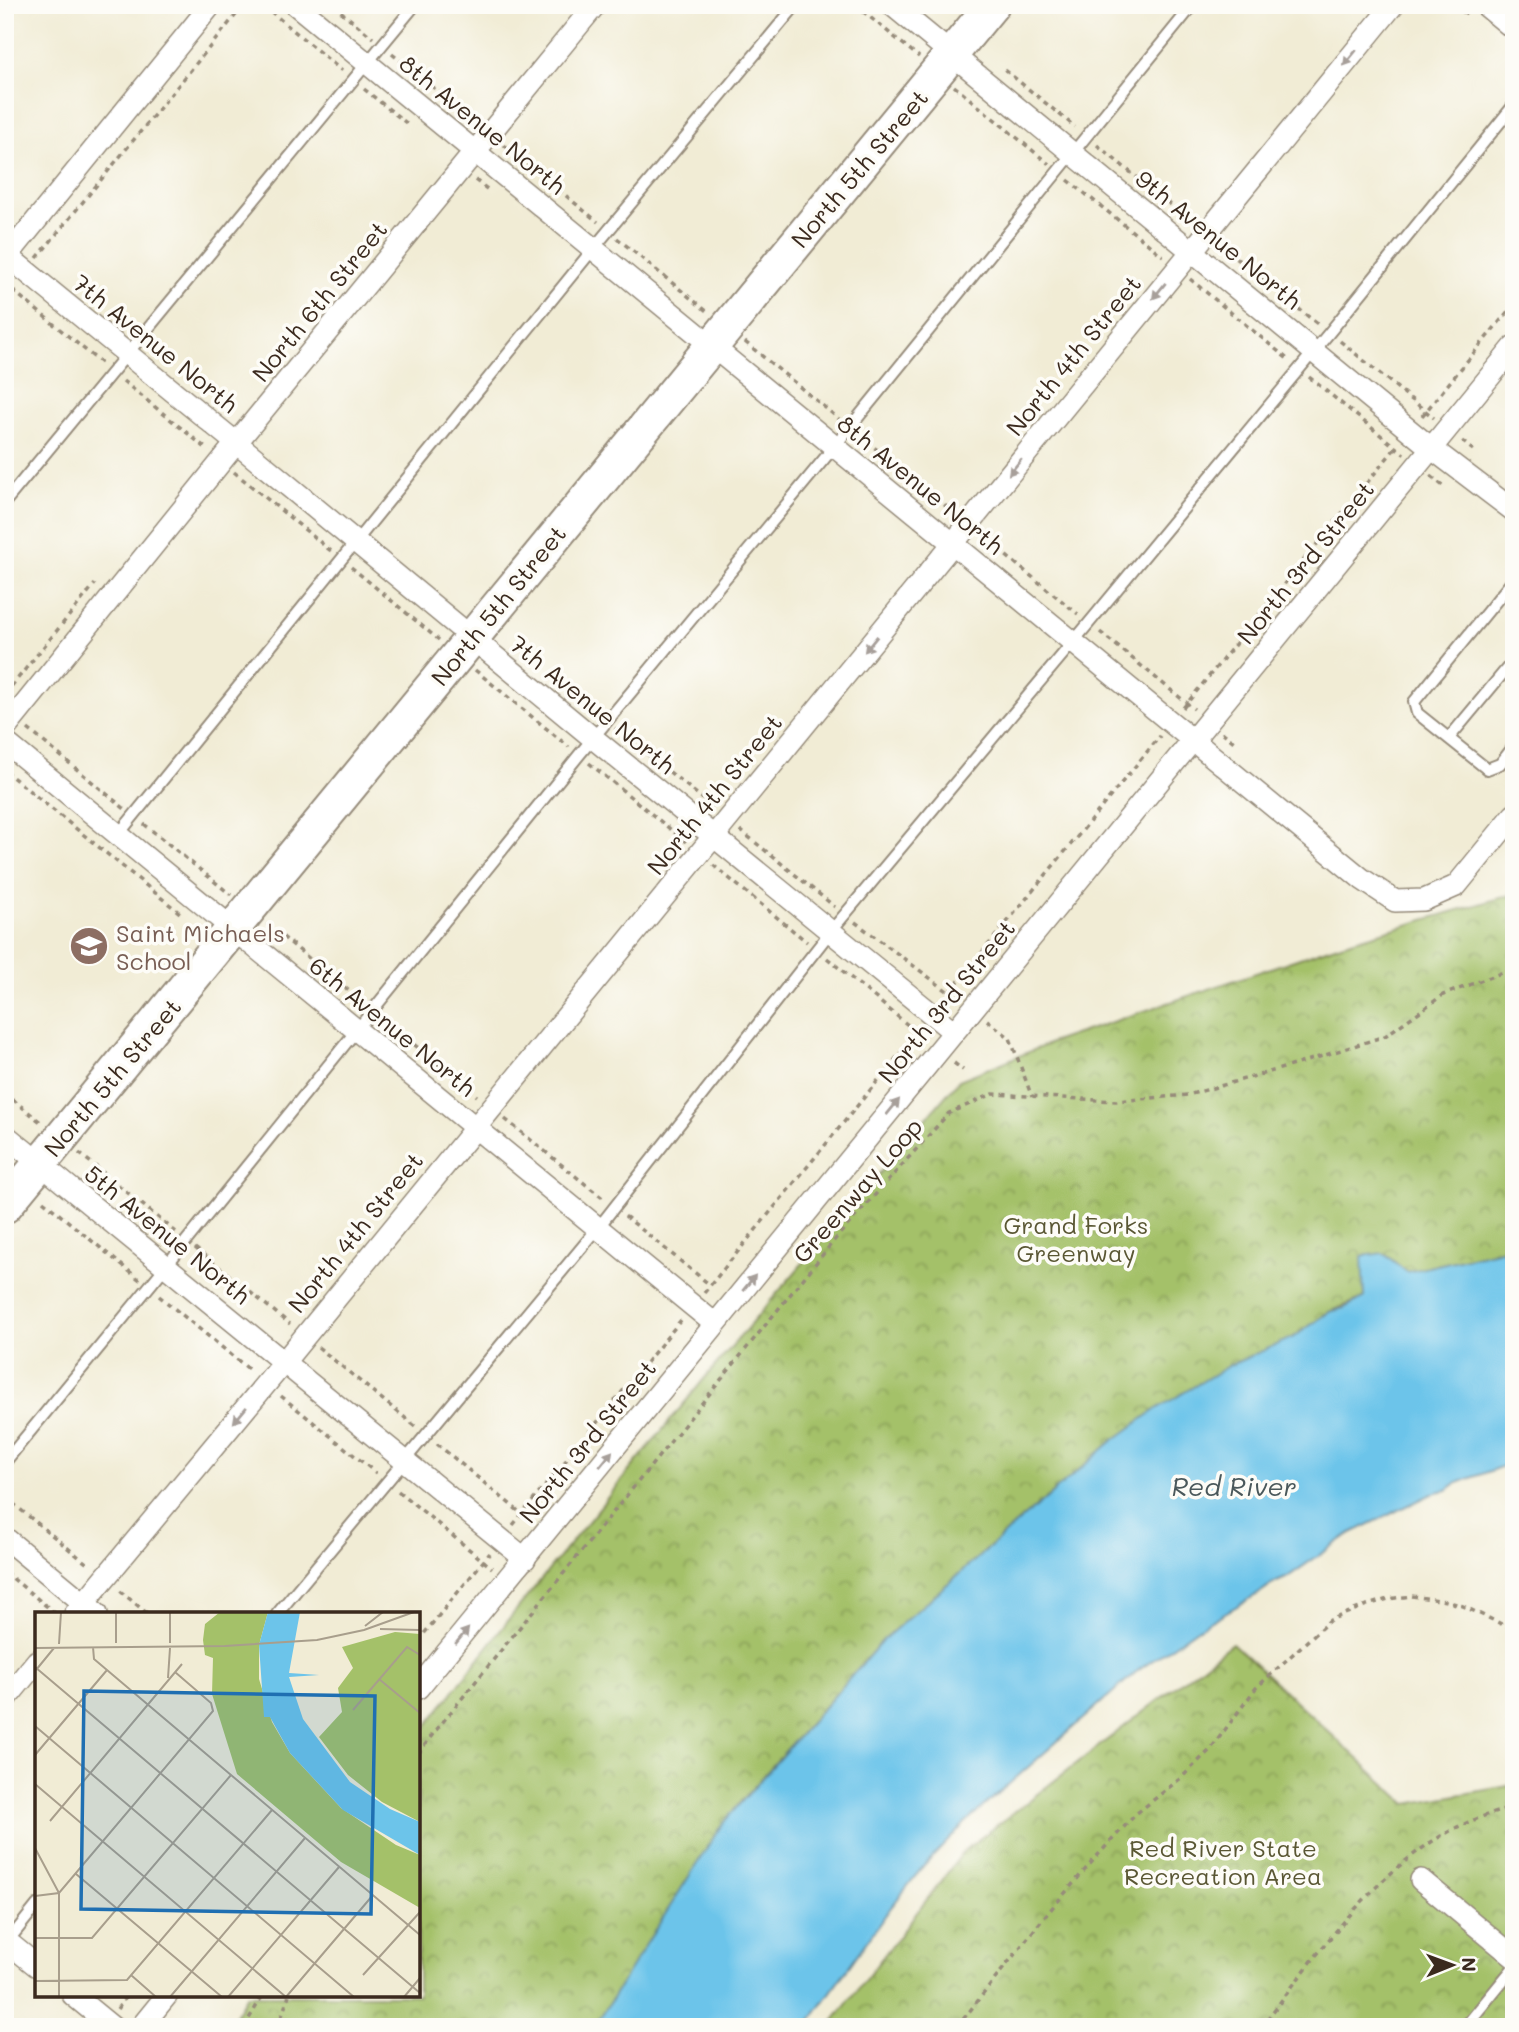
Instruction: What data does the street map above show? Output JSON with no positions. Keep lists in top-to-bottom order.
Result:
{
  "streets": {
    "main road": ["North 5th Street"],
    "street": [
      "8th Avenue North",
      "9th Avenue North",
      "North 6th Street",
      "7th Avenue North",
      "North 4th Street",
      "North 3rd Street",
      "6th Avenue North",
      "5th Avenue North"
    ],
    "path": ["Greenway Loop"]
  },
  "crossings": [
    ["8th Avenue North", "North 5th Street"],
    ["8th Avenue North", "North 6th Street"],
    ["8th Avenue North", "North 4th Street"],
    ["8th Avenue North", "North 3rd Street"],
    ["North 5th Street", "9th Avenue North"],
    ["North 5th Street", "7th Avenue North"],
    ["North 5th Street", "6th Avenue North"],
    ["North 5th Street", "5th Avenue North"],
    ["9th Avenue North", "North 4th Street"],
    ["9th Avenue North", "North 3rd Street"],
    ["North 6th Street", "7th Avenue North"],
    ["7th Avenue North", "North 4th Street"],
    ["7th Avenue North", "North 3rd Street"],
    ["North 4th Street", "6th Avenue North"],
    ["North 4th Street", "5th Avenue North"],
    ["North 3rd Street", "6th Avenue North"],
    ["North 3rd Street", "5th Avenue North"]
  ],
  "one_way": ["North 4th Street", "North 3rd Street"],
  "water": ["Red River"],
  "parks": ["Grand Forks Greenway", "Red River State Recreation Area"],
  "places": {
    "school or university": ["Saint Michaels School"]
  },
  "north": "right"
}
